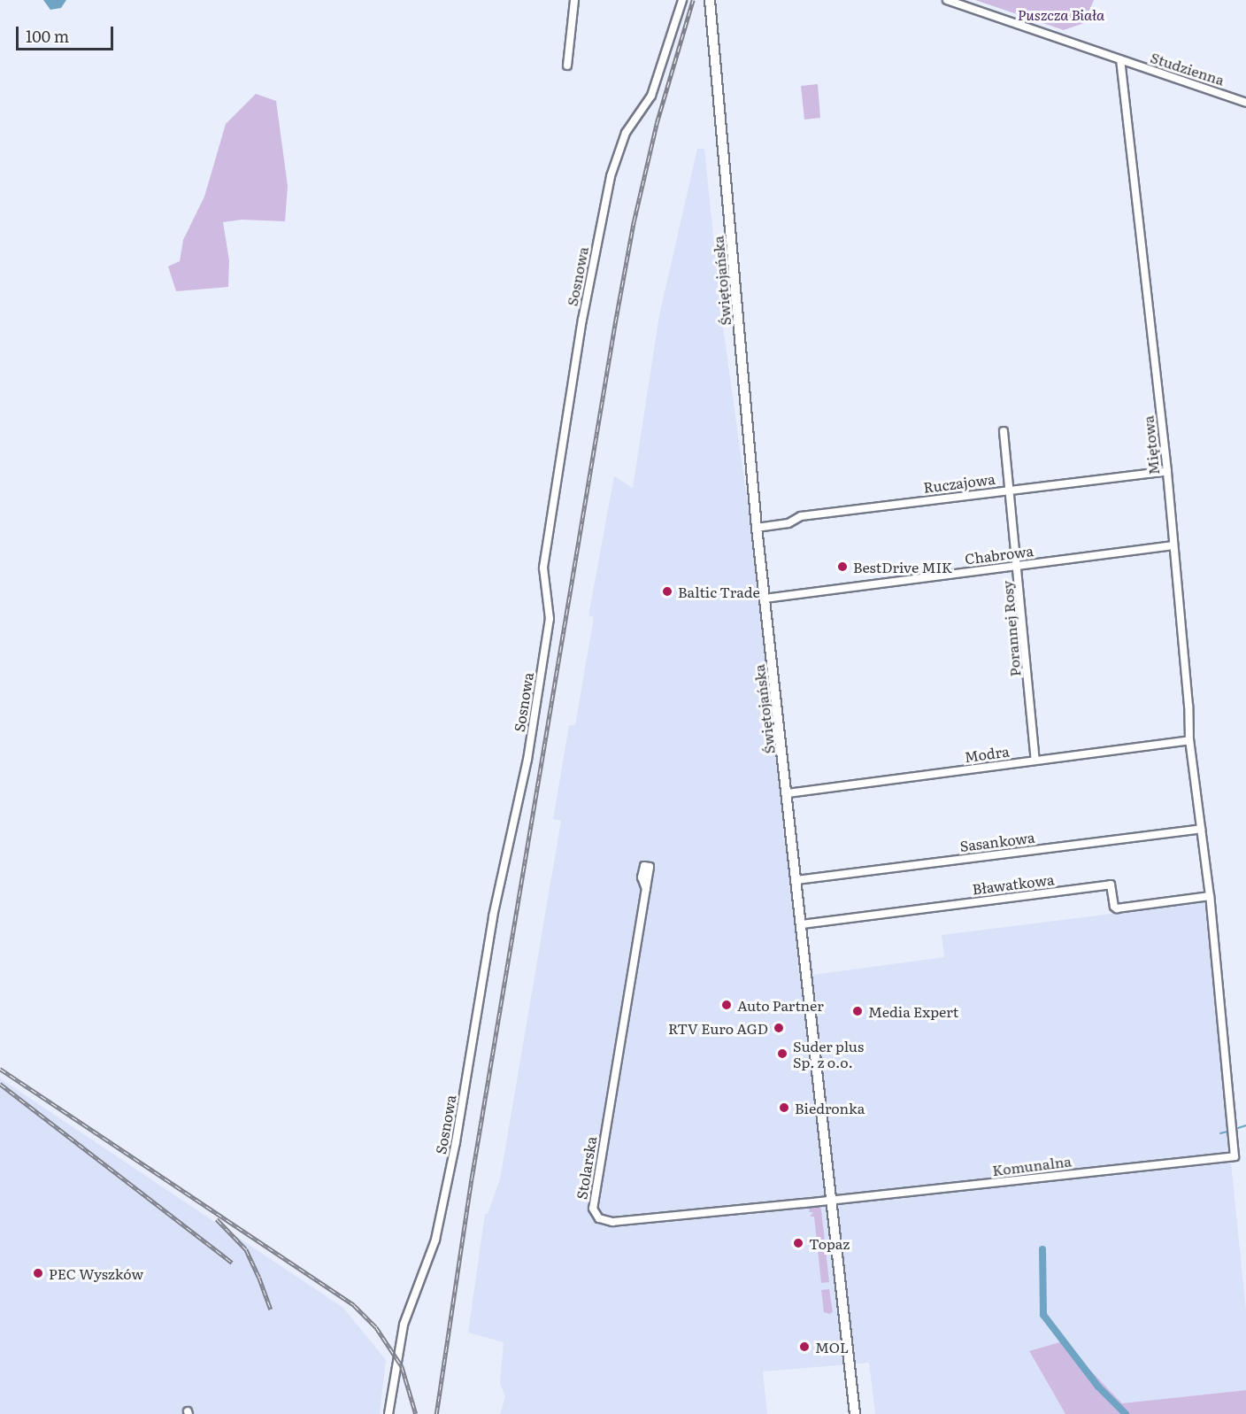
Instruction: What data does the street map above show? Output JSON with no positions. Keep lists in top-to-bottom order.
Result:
{
  "streets": {
    "street": [
      "Studzienna",
      "Sosnowa",
      "Świętojańska",
      "Miętowa",
      "Ruczajowa",
      "Chabrowa",
      "Porannej Rosy",
      "Modra",
      "Sasankowa",
      "Bławatkowa",
      "Komunalna",
      "Stolarska"
    ]
  },
  "crossings": [
    ["Studzienna", "Miętowa"],
    ["Świętojańska", "Ruczajowa"],
    ["Świętojańska", "Chabrowa"],
    ["Świętojańska", "Modra"],
    ["Świętojańska", "Sasankowa"],
    ["Świętojańska", "Bławatkowa"],
    ["Świętojańska", "Komunalna"],
    ["Świętojańska", "Stolarska"],
    ["Miętowa", "Ruczajowa"],
    ["Miętowa", "Chabrowa"],
    ["Miętowa", "Modra"],
    ["Miętowa", "Sasankowa"],
    ["Miętowa", "Bławatkowa"],
    ["Miętowa", "Komunalna"],
    ["Ruczajowa", "Porannej Rosy"],
    ["Chabrowa", "Porannej Rosy"],
    ["Porannej Rosy", "Modra"],
    ["Komunalna", "Stolarska"]
  ],
  "parks": ["Puszcza Biała"],
  "places": [
    "BestDrive MIK",
    "Baltic Trade",
    "Auto Partner",
    "Media Expert",
    "RTV Euro AGD",
    "Suder plus Sp. z o.o.",
    "Biedronka",
    "Topaz",
    "PEC Wyszków",
    "MOL"
  ],
  "scale_bar": "100 m"
}
